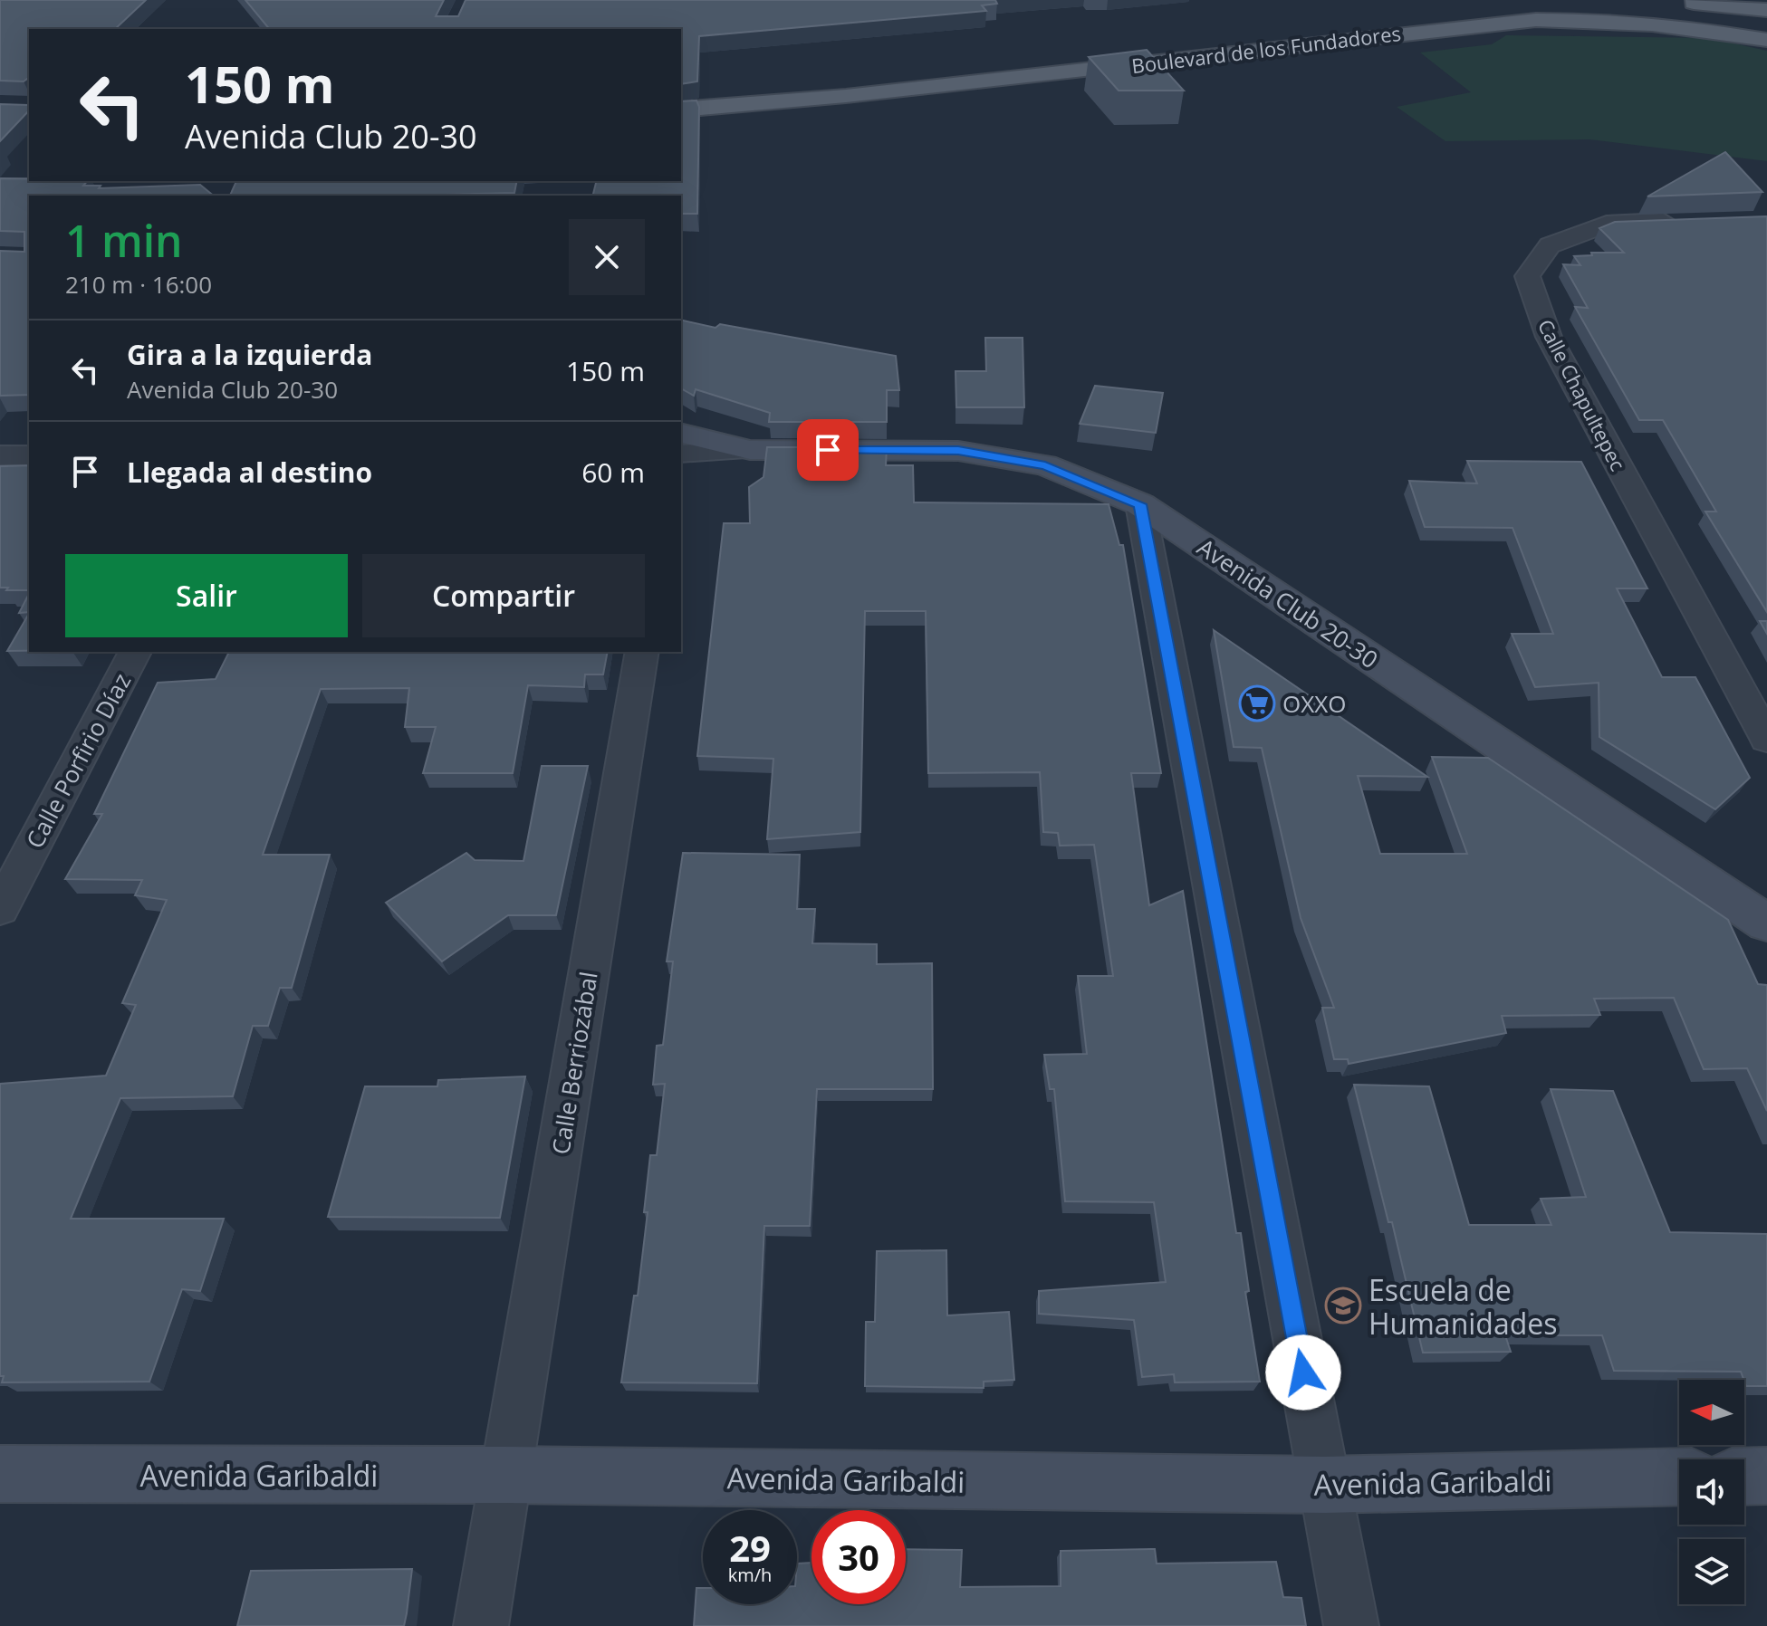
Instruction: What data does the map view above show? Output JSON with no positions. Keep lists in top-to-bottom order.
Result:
{
  "streets": {
    "main road": ["Boulevard de los Fundadores", "Avenida Club 20-30", "Avenida Garibaldi"],
    "street": ["Calle Chapultepec", "Calle Porfirio Díaz", "Calle Berriozábal"]
  },
  "crossings": [
    ["Calle Berriozábal", "Avenida Garibaldi"]
  ],
  "places": {
    "supermarket": ["OXXO"],
    "school or university": ["Escuela de Humanidades"]
  },
  "north": "left",
  "page": {
    "turn": ["150 m", "Avenida Club 20-30"],
    "heading": ["1 min", "210 m · 16:00"],
    "list": [
      {
        "name": "Gira a la izquierda",
        "note": "Avenida Club 20-30",
        "value": "150 m"
      },
      {
        "name": "Llegada al destino",
        "value": "60 m"
      }
    ],
    "buttons": ["Salir", "Compartir"],
    "speed": "29 km/h",
    "limit": "30"
  }
}
